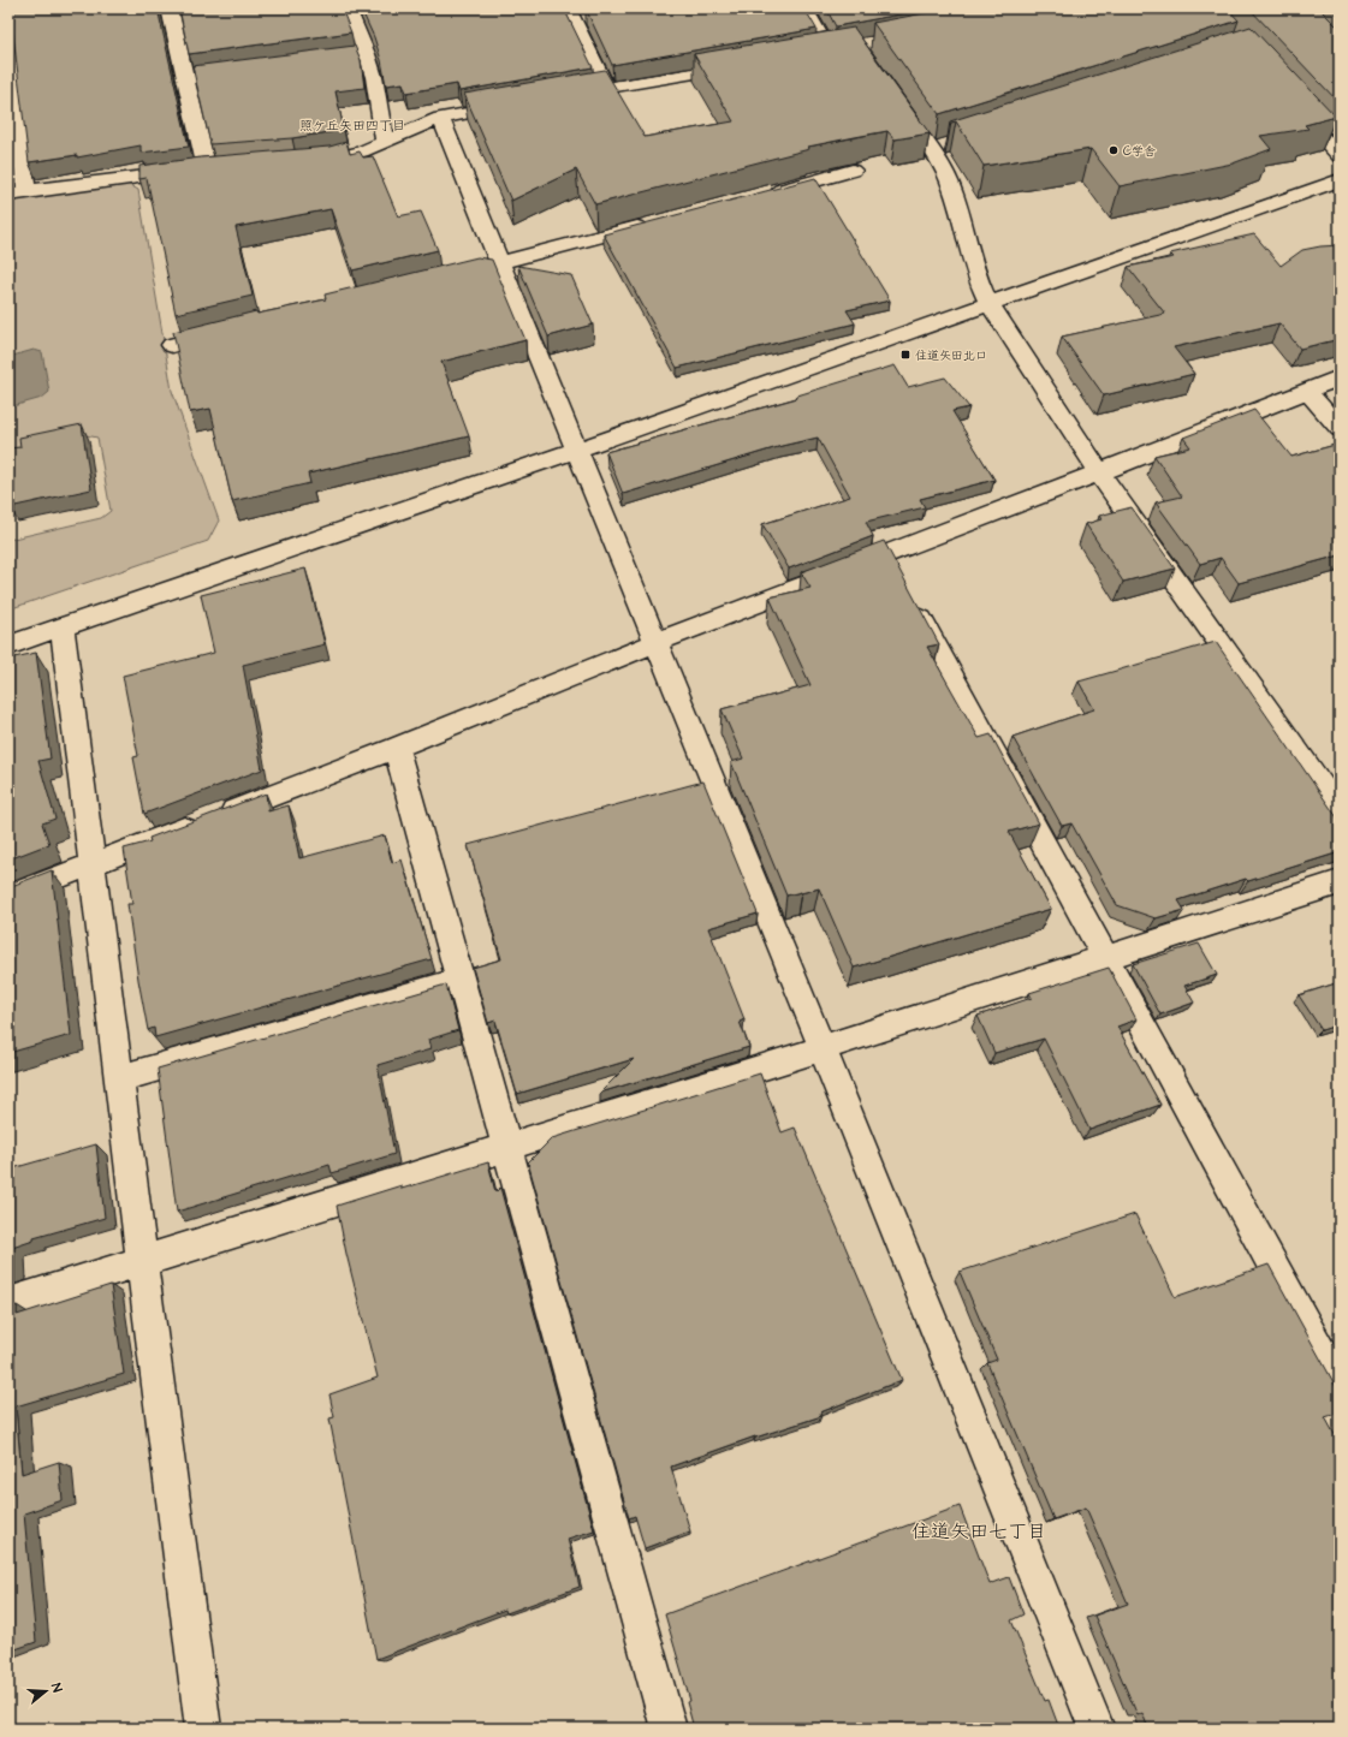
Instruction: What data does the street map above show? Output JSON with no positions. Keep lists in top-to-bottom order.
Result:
{
  "districts": ["照ケ丘矢田四丁目", "住道矢田七丁目"],
  "places": {
    "other": ["C学舎"],
    "transit": ["住道矢田北口"]
  },
  "north": "right"
}
